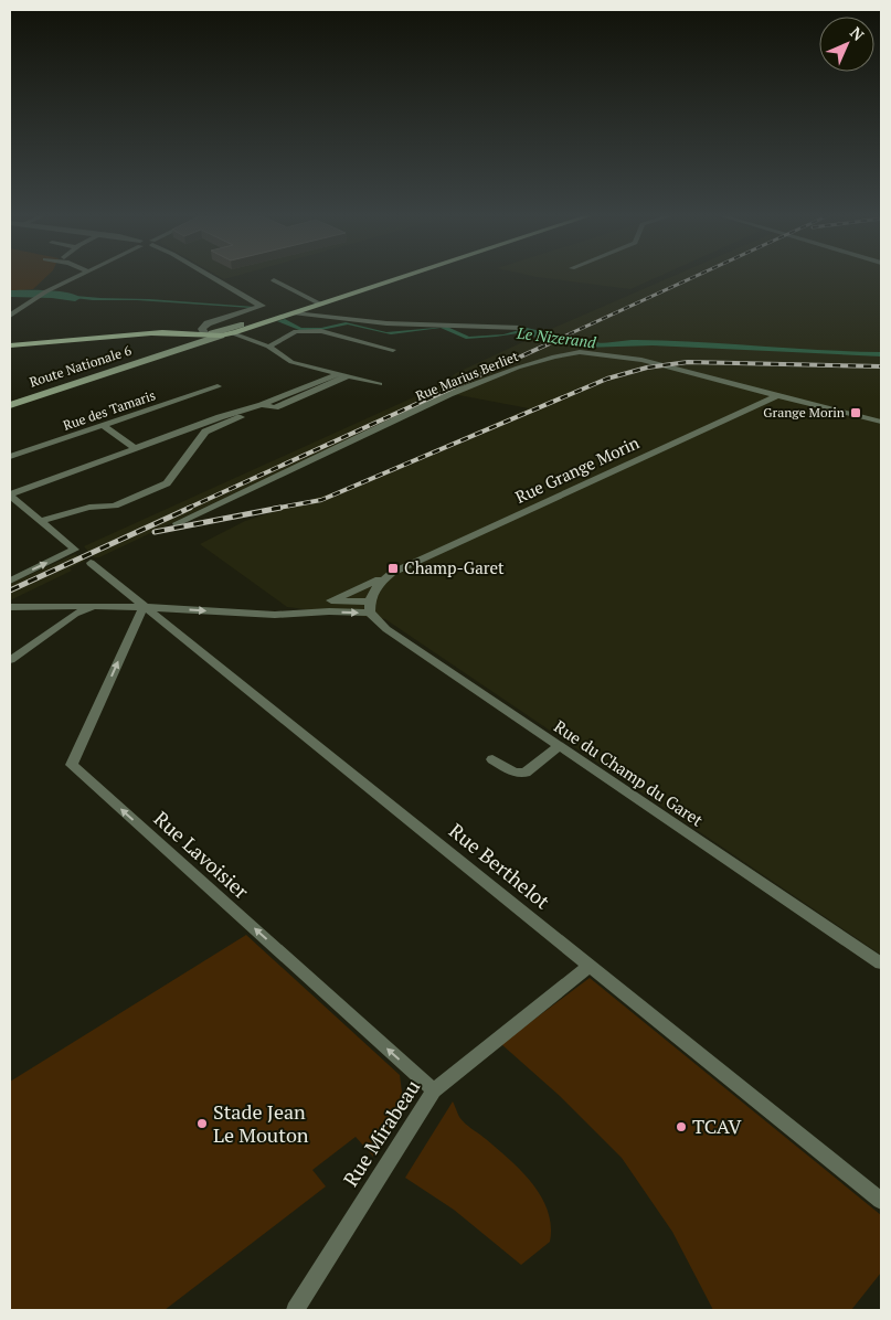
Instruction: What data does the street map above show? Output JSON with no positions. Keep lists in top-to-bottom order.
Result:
{
  "streets": {
    "main road": ["Route Nationale 6"],
    "street": [
      "Rue Marius Berliet",
      "Rue des Tamaris",
      "Rue Grange Morin",
      "Rue du Champ du Garet",
      "Rue Lavoisier",
      "Rue Berthelot",
      "Rue Mirabeau"
    ]
  },
  "crossings": [
    ["Rue Marius Berliet", "Rue Grange Morin"],
    ["Rue Grange Morin", "Rue du Champ du Garet"],
    ["Rue Grange Morin", "Rue Lavoisier"],
    ["Rue Grange Morin", "Rue Berthelot"],
    ["Rue Lavoisier", "Rue Berthelot"],
    ["Rue Lavoisier", "Rue Mirabeau"],
    ["Rue Berthelot", "Rue Mirabeau"]
  ],
  "one_way": ["Rue Lavoisier"],
  "water": ["Le Nizerand"],
  "places": {
    "transit": ["Grange Morin", "Champ-Garet"],
    "other": ["Stade Jean Le Mouton", "TCAV"]
  },
  "north": "top right"
}
